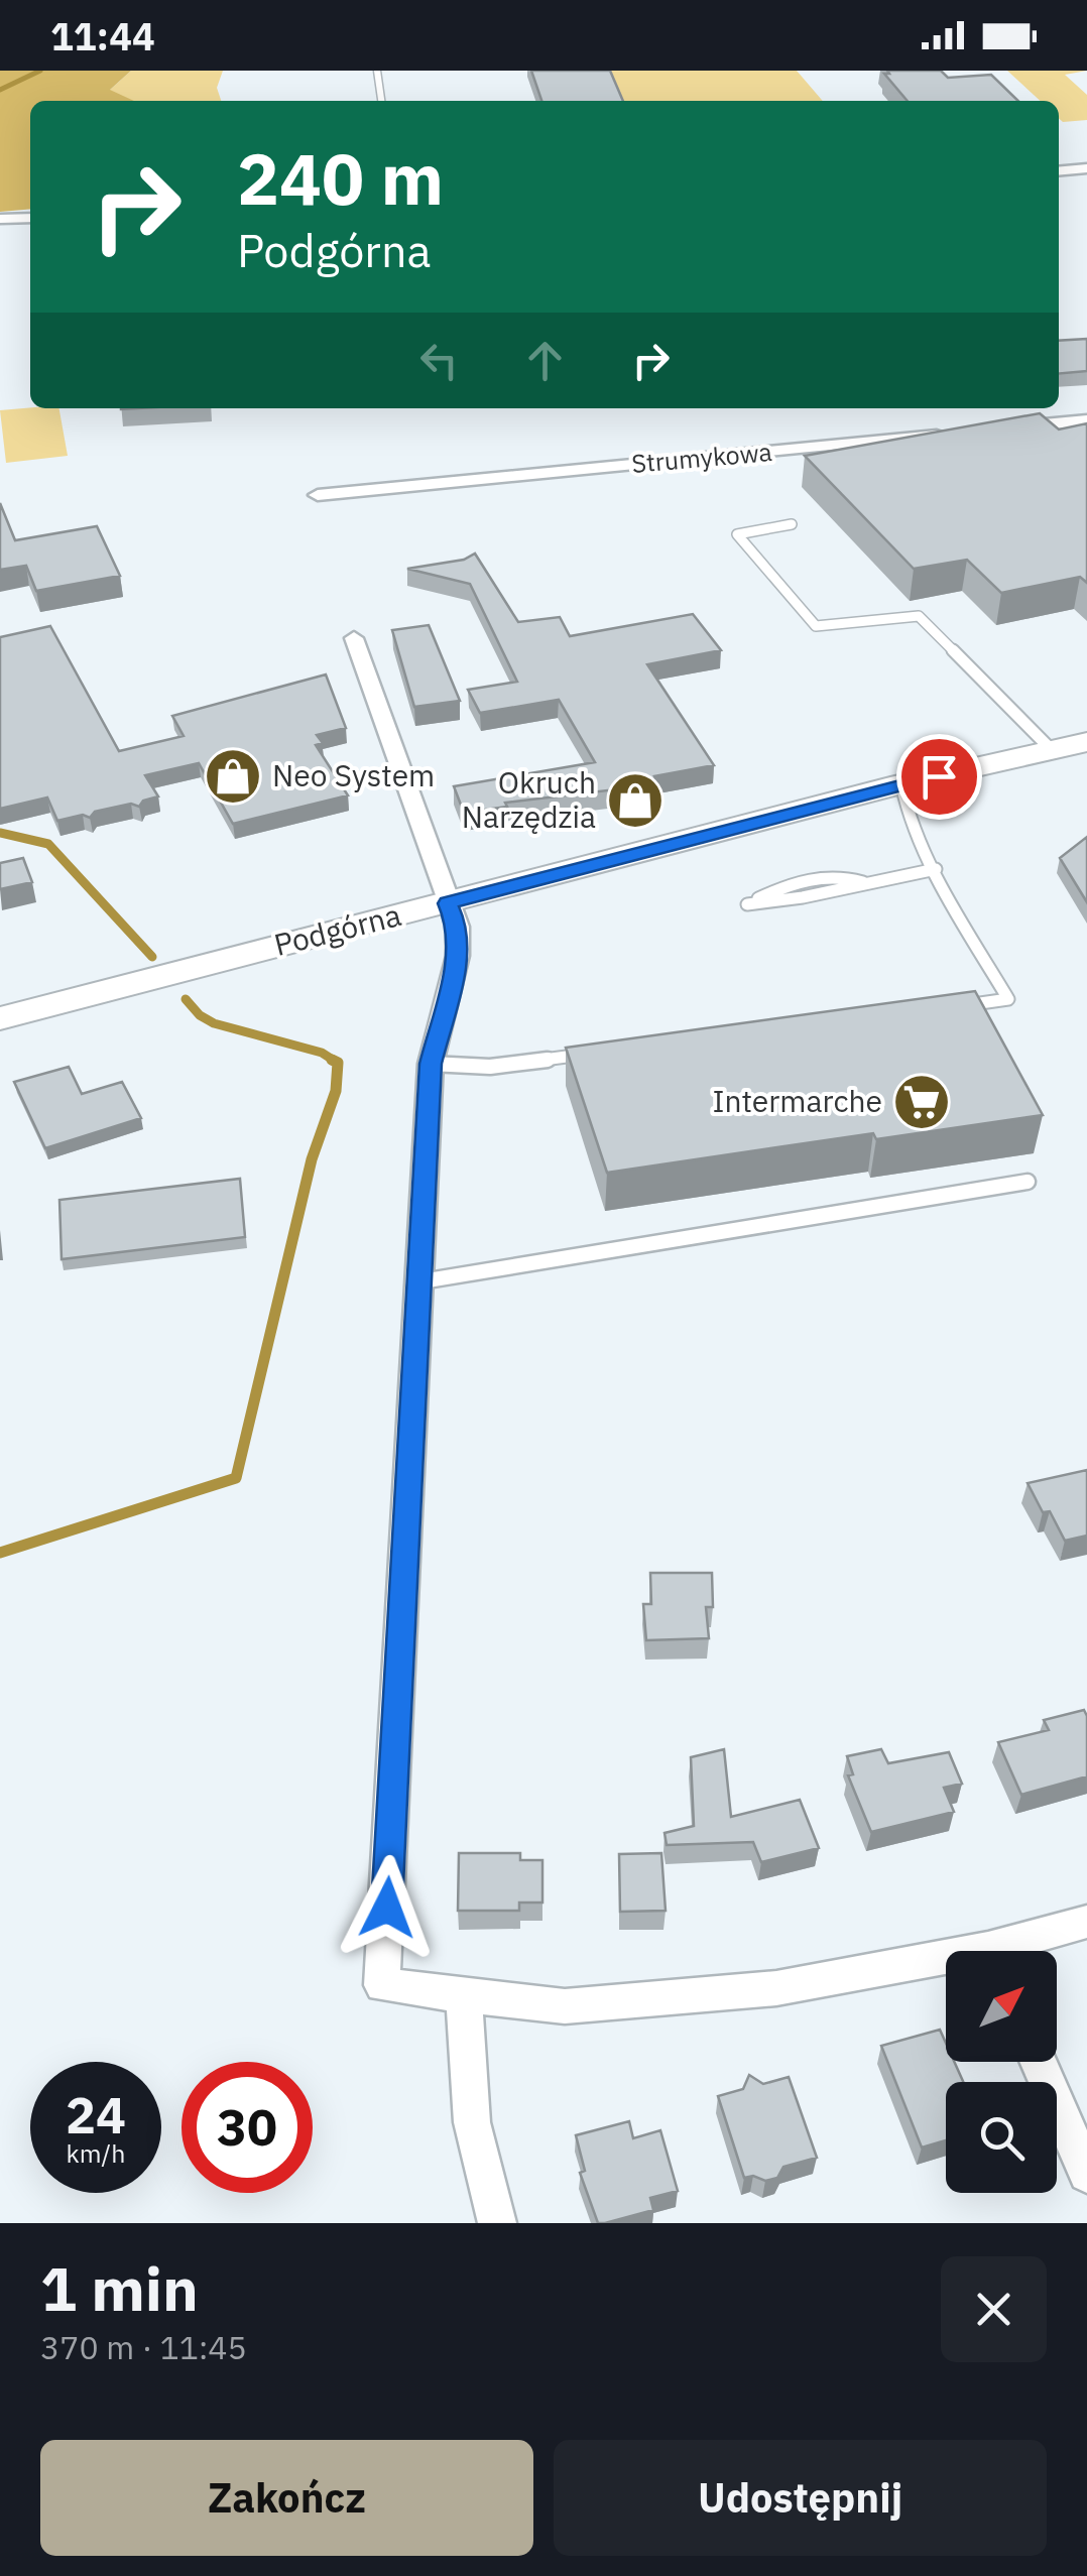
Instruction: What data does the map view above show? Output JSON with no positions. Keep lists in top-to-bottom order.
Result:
{
  "streets": {
    "main road": ["Podgórna"],
    "street": ["Strumykowa"]
  },
  "places": {
    "shop": ["Neo System", "Okruch Narzędzia"],
    "supermarket": ["Intermarche"]
  },
  "north": "top right",
  "page": {
    "status": "11:44",
    "turn": ["240 m", "Podgórna"],
    "speed": "24 km/h",
    "limit": "30",
    "heading": ["1 min", "370 m · 11:45"],
    "buttons": ["Zakończ", "Udostępnij"]
  }
}
